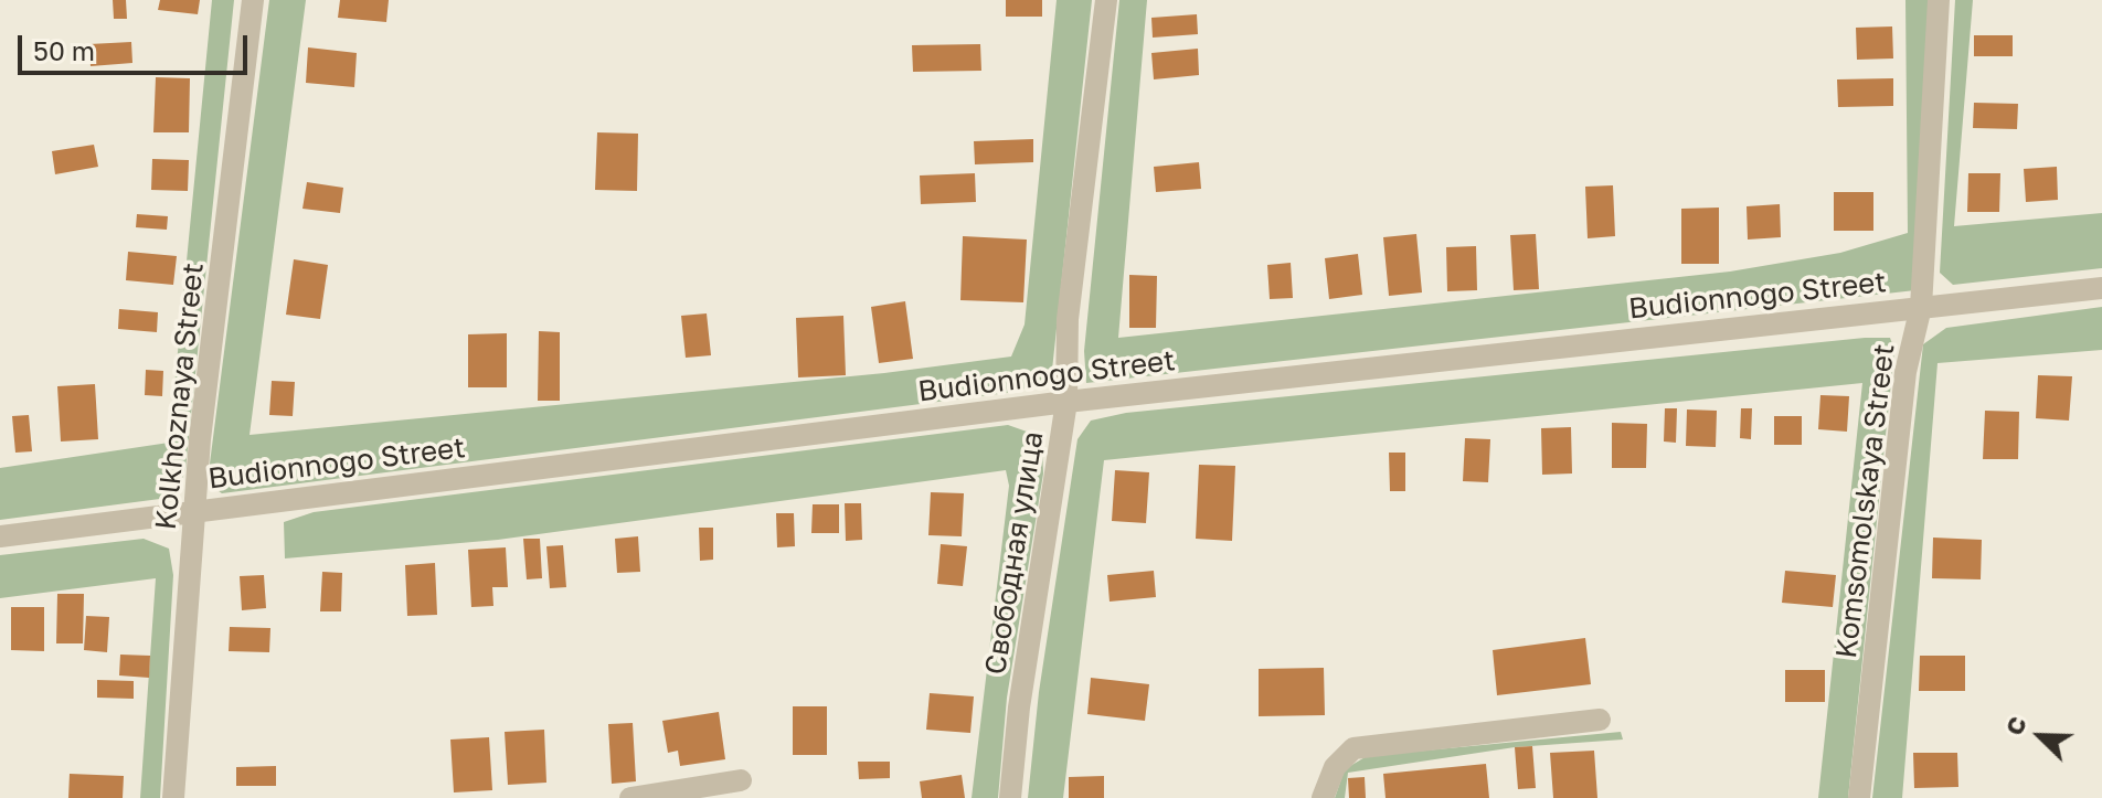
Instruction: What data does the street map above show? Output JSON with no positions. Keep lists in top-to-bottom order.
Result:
{
  "streets": {
    "street": [
      "Budionnogo Street",
      "Kolkhoznaya Street",
      "Komsomolskaya Street",
      "Свободная улица"
    ]
  },
  "crossings": [
    ["Budionnogo Street", "Kolkhoznaya Street"],
    ["Budionnogo Street", "Komsomolskaya Street"],
    ["Budionnogo Street", "Свободная улица"]
  ],
  "scale_bar": "50 m",
  "north": "top left"
}
